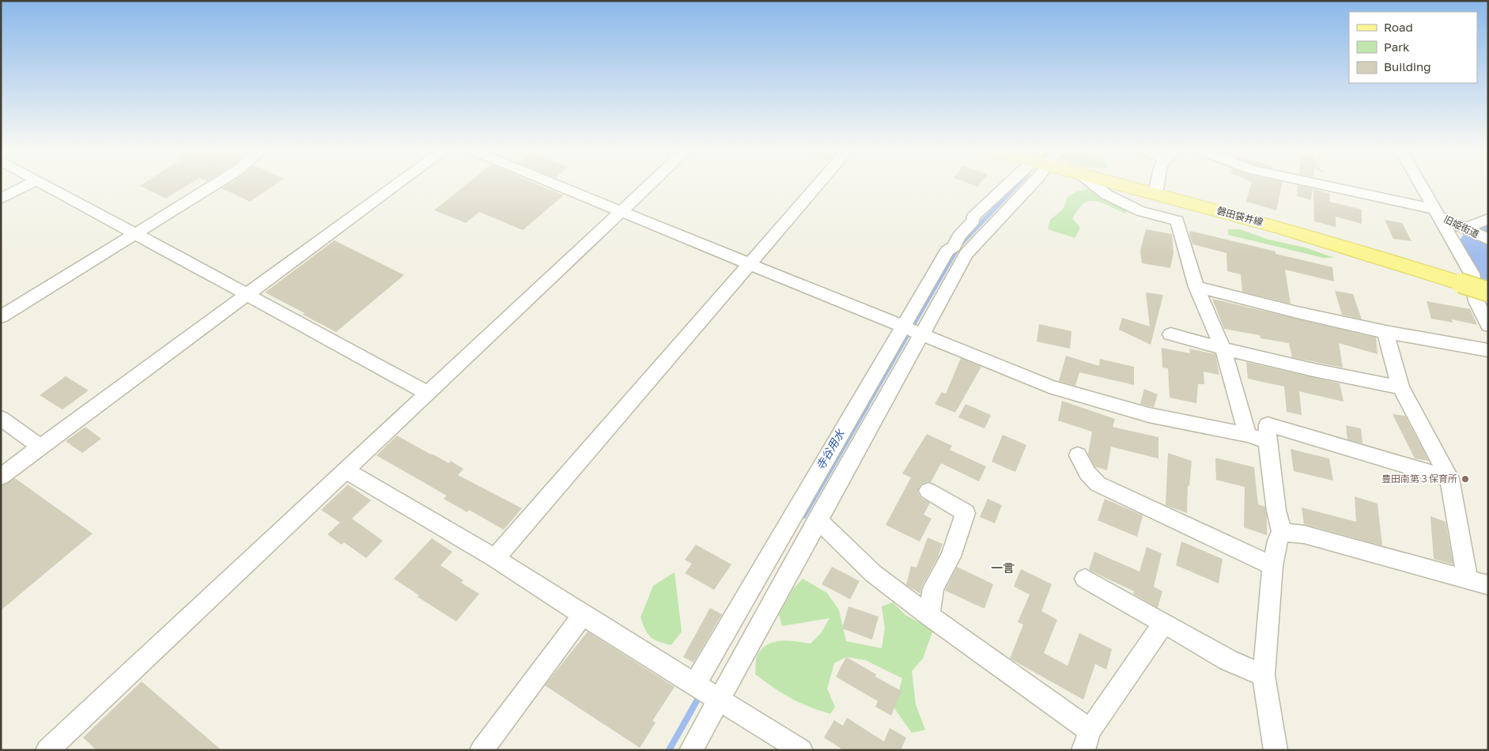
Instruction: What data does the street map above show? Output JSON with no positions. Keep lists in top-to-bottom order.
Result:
{
  "streets": {
    "main road": ["磐田袋井線"],
    "street": ["旧姫街道"]
  },
  "districts": ["一言"],
  "water": ["寺谷用水"],
  "places": ["豊田南第３保育所"],
  "legend": ["Road", "Park", "Building"]
}
